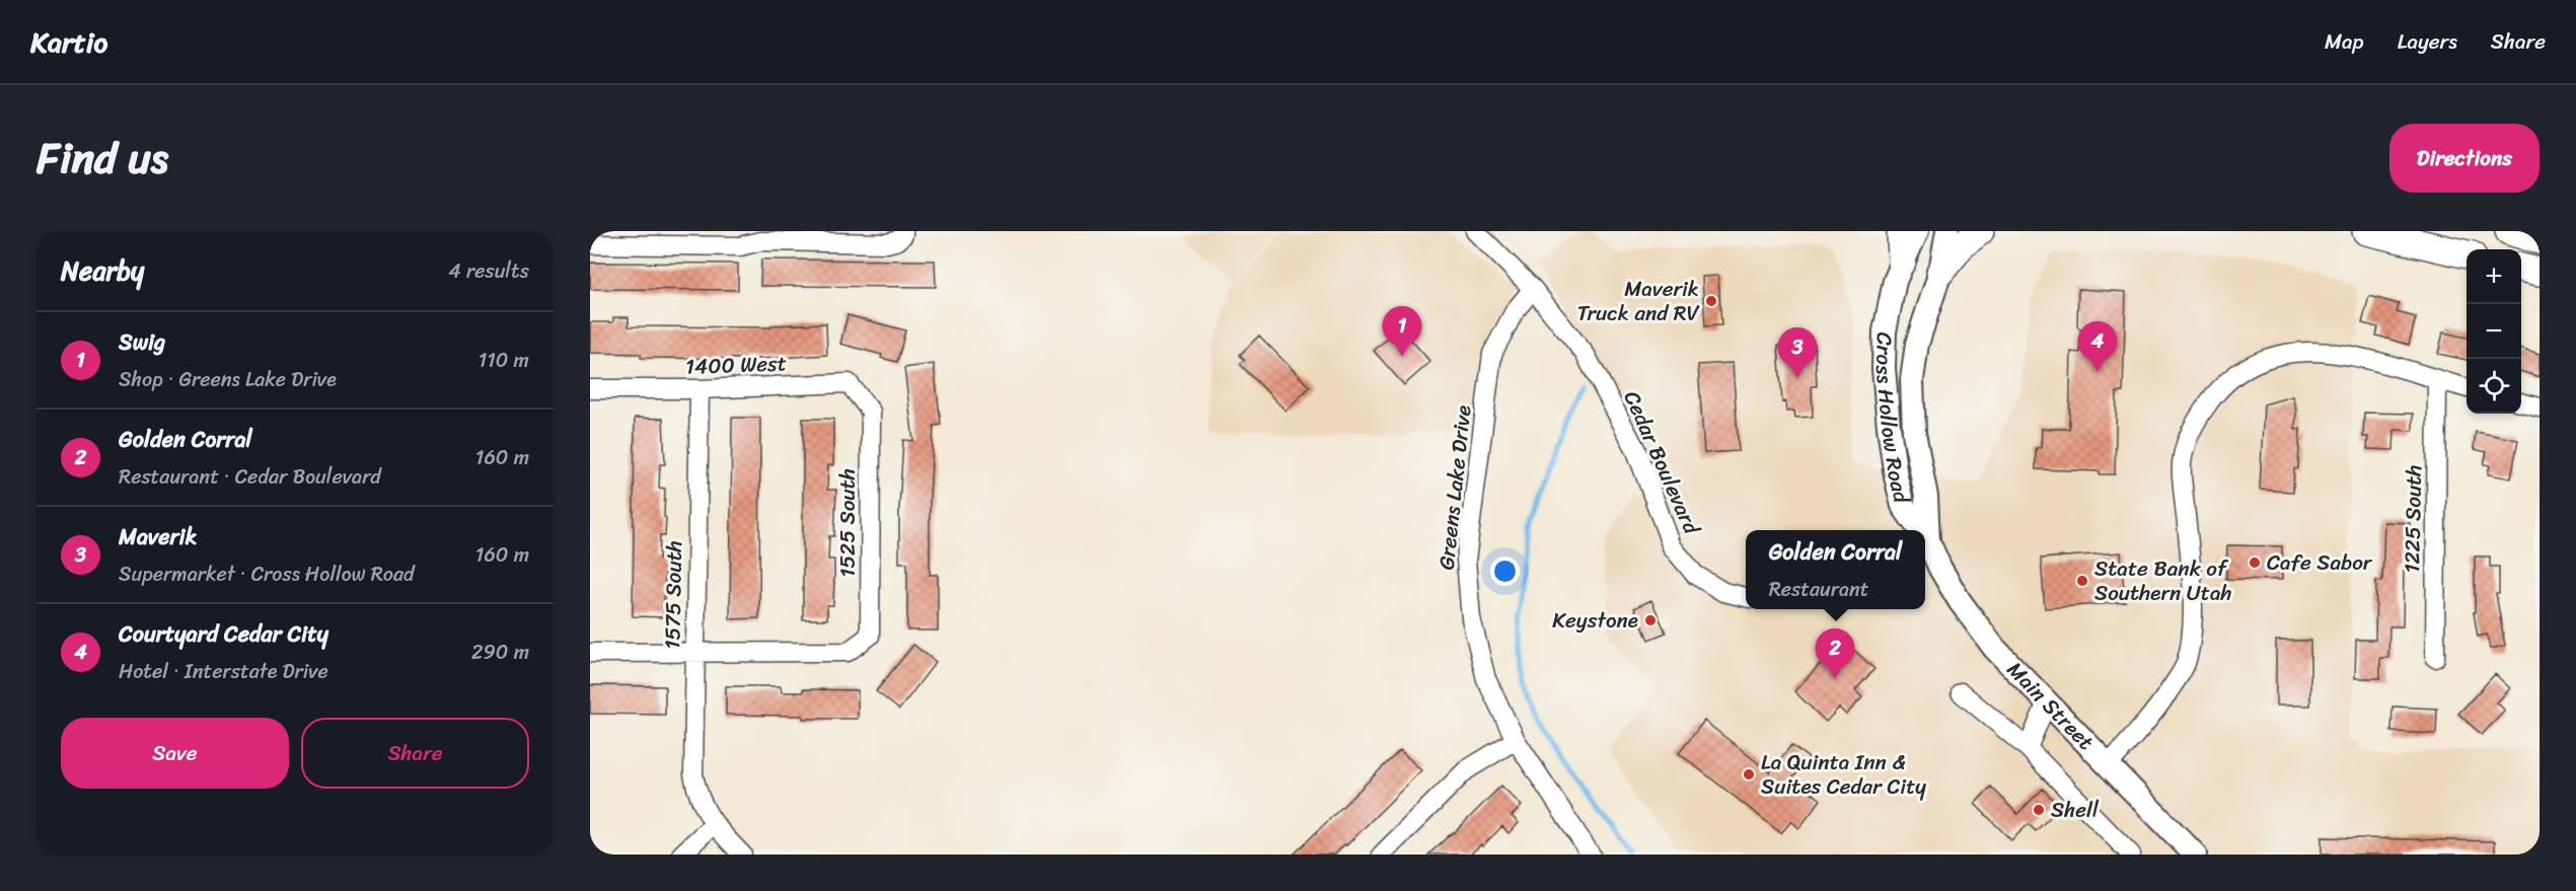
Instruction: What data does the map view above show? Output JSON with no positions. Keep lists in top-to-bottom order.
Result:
{
  "streets": {
    "main road": ["Cross Hollow Road", "Main Street"],
    "street": [
      "1400 West",
      "Cedar Boulevard",
      "Greens Lake Drive",
      "1225 South",
      "1525 South",
      "1575 South"
    ]
  },
  "crossings": [
    ["1400 West", "1525 South"],
    ["1400 West", "1575 South"],
    ["Cedar Boulevard", "Greens Lake Drive"],
    ["1525 South", "1575 South"]
  ],
  "places": [
    "Maverik Truck and RV",
    "Cafe Sabor",
    "State Bank of Southern Utah",
    "Keystone",
    "La Quinta Inn & Suites Cedar City",
    "Shell"
  ],
  "page": {
    "header": "Kartio",
    "nav": ["Map", "Layers", "Share"],
    "title": "Find us",
    "buttons": [
      "Directions",
      ["Save", "Share"]
    ],
    "heading": ["Nearby", "4 results"],
    "map_buttons": ["+", "−"],
    "pins": [
      "1",
      "4",
      "3",
      "2"
    ],
    "list": [
      {
        "mark": "1",
        "name": "Swig",
        "note": "Shop · Greens Lake Drive",
        "value": "110 m"
      },
      {
        "mark": "2",
        "name": "Golden Corral",
        "note": "Restaurant · Cedar Boulevard",
        "value": "160 m"
      },
      {
        "mark": "3",
        "name": "Maverik",
        "note": "Supermarket · Cross Hollow Road",
        "value": "160 m"
      },
      {
        "mark": "4",
        "name": "Courtyard Cedar City",
        "note": "Hotel · Interstate Drive",
        "value": "290 m"
      }
    ],
    "popup": ["Golden Corral", "Restaurant"]
  }
}
